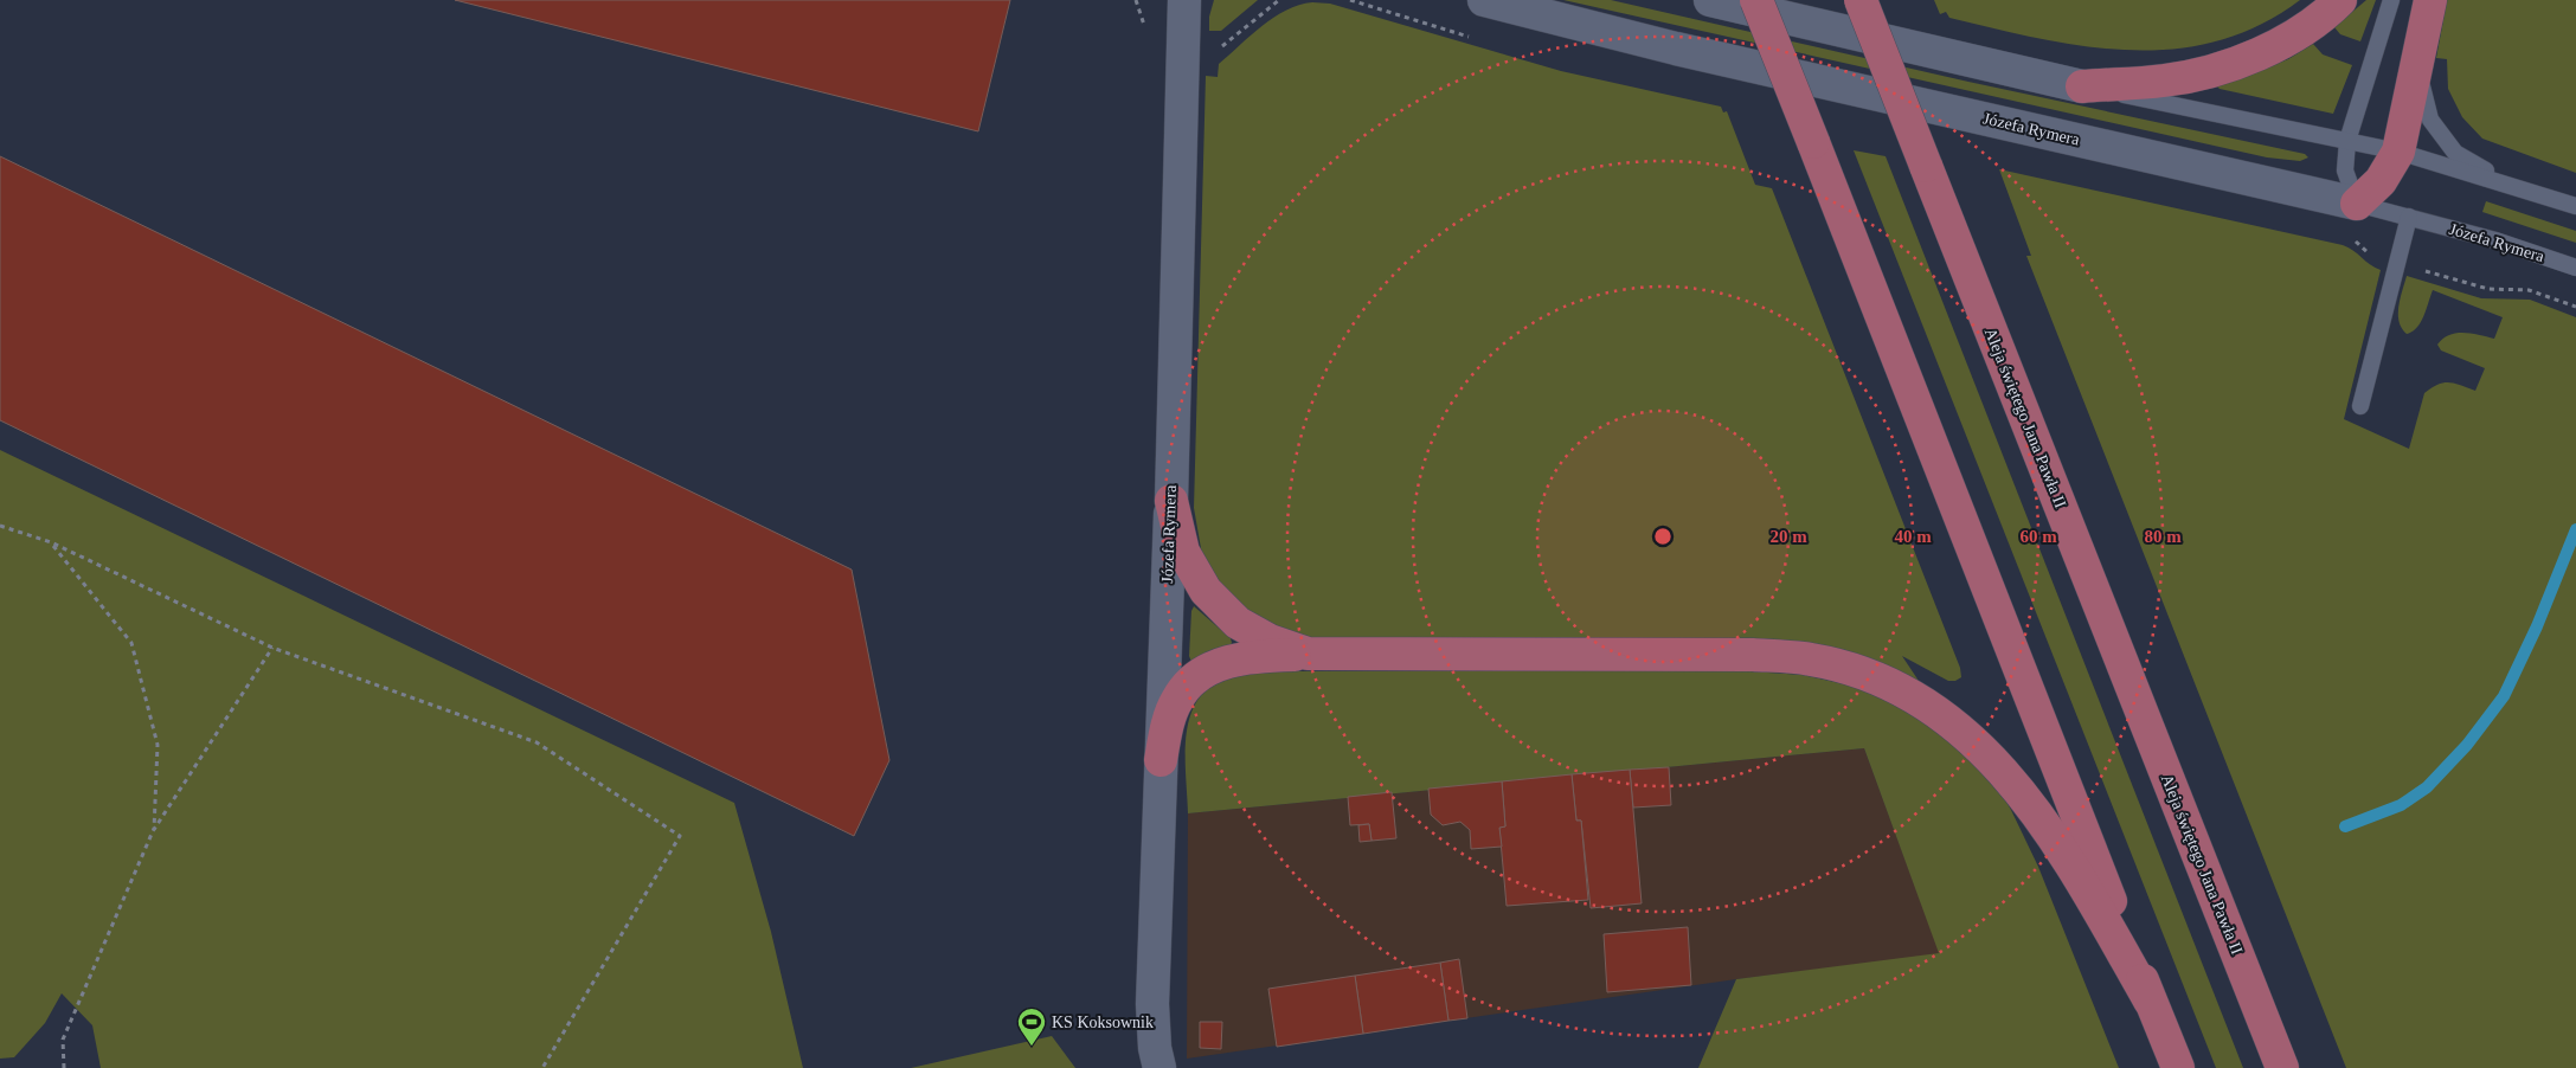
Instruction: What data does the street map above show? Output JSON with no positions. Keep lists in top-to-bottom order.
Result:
{
  "streets": {
    "main road": ["Aleja świętego Jana Pawła II"],
    "street": ["Józefa Rymera"]
  },
  "places": {
    "sports": ["KS Koksownik"]
  },
  "rings": [
    "20 m",
    "40 m",
    "60 m",
    "80 m"
  ]
}
